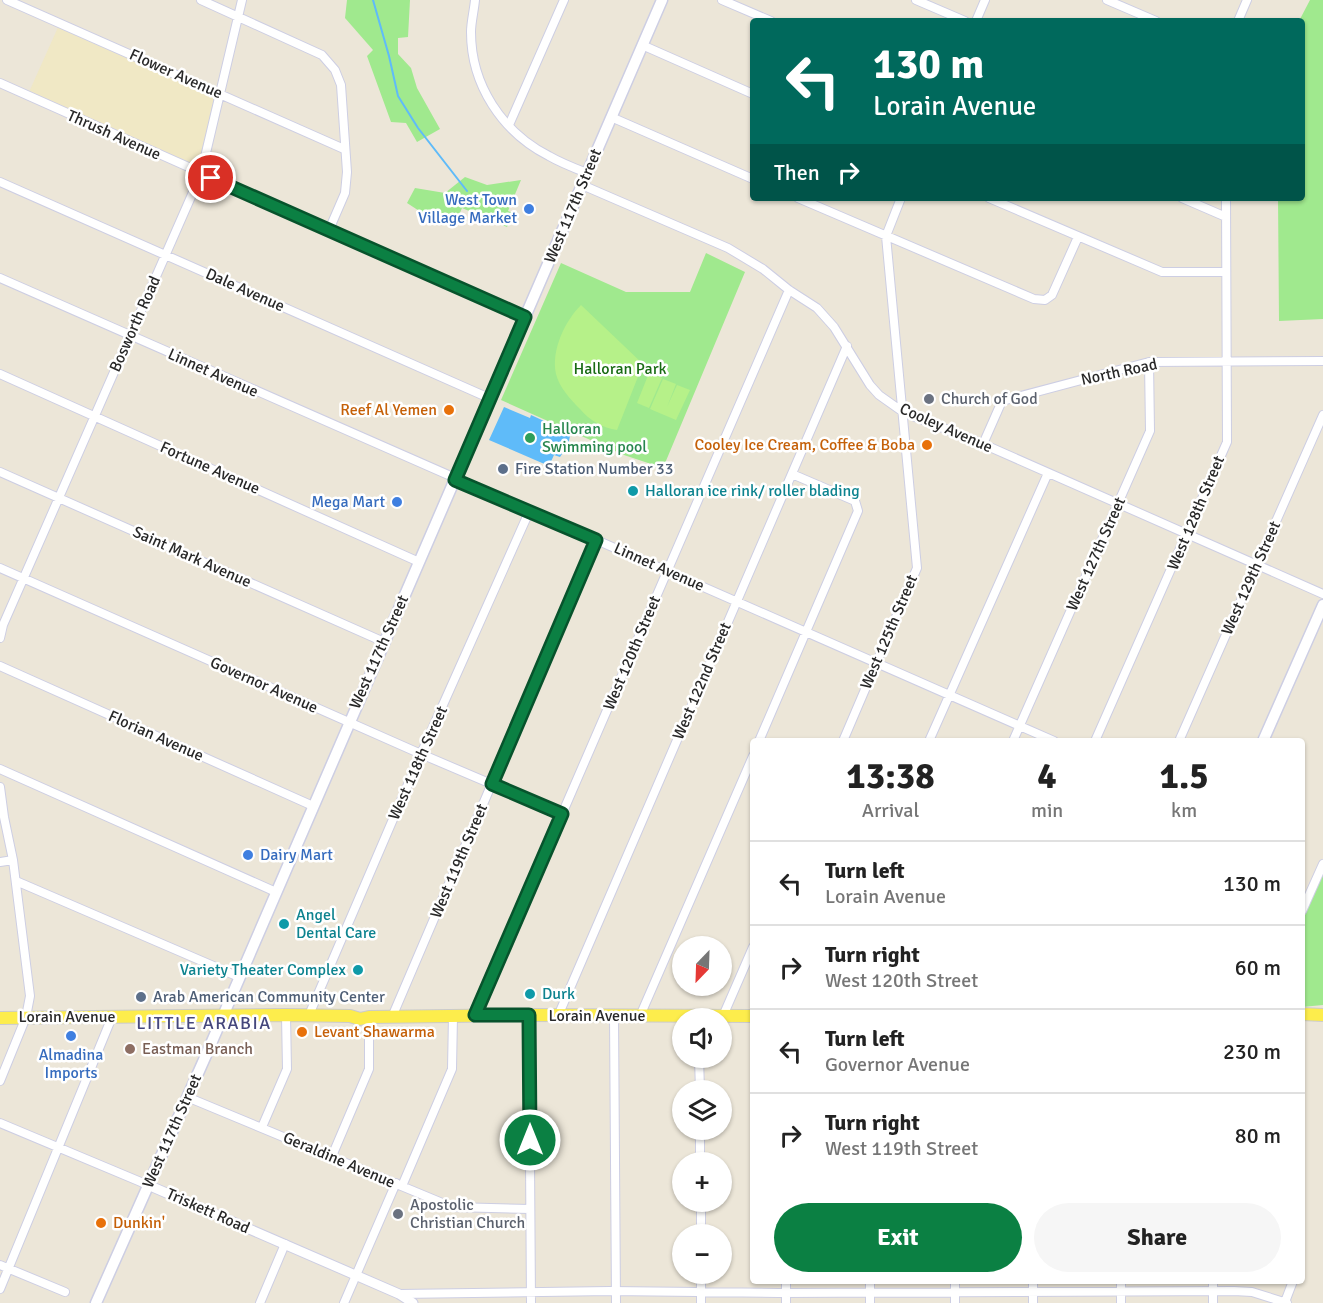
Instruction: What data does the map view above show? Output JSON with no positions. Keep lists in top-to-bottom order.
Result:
{
  "streets": {
    "main road": ["West 117th Street", "Lorain Avenue"],
    "street": [
      "Flower Avenue",
      "Thrush Avenue",
      "Dale Avenue",
      "Bosworth Road",
      "North Road",
      "Linnet Avenue",
      "Cooley Avenue",
      "Fortune Avenue",
      "West 128th Street",
      "West 127th Street",
      "Saint Mark Avenue",
      "West 129th Street",
      "West 125th Street",
      "West 120th Street",
      "West 122nd Street",
      "Governor Avenue",
      "Florian Avenue",
      "West 118th Street",
      "West 119th Street",
      "Geraldine Avenue",
      "Triskett Road"
    ]
  },
  "crossings": [
    ["Flower Avenue", "Bosworth Road"],
    ["Thrush Avenue", "West 117th Street"],
    ["Thrush Avenue", "Bosworth Road"],
    ["West 117th Street", "Dale Avenue"],
    ["West 117th Street", "Linnet Avenue"],
    ["West 117th Street", "Cooley Avenue"],
    ["West 117th Street", "Fortune Avenue"],
    ["West 117th Street", "Saint Mark Avenue"],
    ["West 117th Street", "Governor Avenue"],
    ["West 117th Street", "Florian Avenue"],
    ["West 117th Street", "Lorain Avenue"],
    ["West 117th Street", "Geraldine Avenue"],
    ["West 117th Street", "Triskett Road"],
    ["Dale Avenue", "Bosworth Road"],
    ["Bosworth Road", "Linnet Avenue"],
    ["Bosworth Road", "Fortune Avenue"],
    ["Bosworth Road", "Saint Mark Avenue"],
    ["Bosworth Road", "Governor Avenue"],
    ["North Road", "Cooley Avenue"],
    ["North Road", "West 128th Street"],
    ["North Road", "West 127th Street"],
    ["Linnet Avenue", "West 127th Street"],
    ["Linnet Avenue", "West 125th Street"],
    ["Linnet Avenue", "West 120th Street"],
    ["Linnet Avenue", "West 122nd Street"],
    ["Linnet Avenue", "West 118th Street"],
    ["Linnet Avenue", "West 119th Street"],
    ["Cooley Avenue", "West 128th Street"],
    ["Cooley Avenue", "West 127th Street"],
    ["Cooley Avenue", "West 129th Street"],
    ["Cooley Avenue", "West 125th Street"],
    ["Cooley Avenue", "West 120th Street"],
    ["Cooley Avenue", "West 122nd Street"],
    ["West 120th Street", "Governor Avenue"],
    ["West 120th Street", "Lorain Avenue"],
    ["West 122nd Street", "Lorain Avenue"],
    ["Governor Avenue", "West 118th Street"],
    ["Governor Avenue", "West 119th Street"],
    ["West 118th Street", "Lorain Avenue"],
    ["West 119th Street", "Lorain Avenue"]
  ],
  "districts": ["LITTLE ARABIA"],
  "parks": ["Halloran Park"],
  "places": [
    "West Town Village Market",
    "Church of God",
    "Reef Al Yemen",
    "Halloran Swimming pool",
    "Cooley Ice Cream, Coffee & Boba",
    "Fire Station Number 33",
    "Halloran ice rink/ roller blading",
    "Mega Mart",
    "Dairy Mart",
    "Angel Dental Care",
    "Variety Theater Complex",
    "Durk",
    "Arab American Community Center",
    "Levant Shawarma",
    "Almadina Imports",
    "Eastman Branch",
    "Apostolic Christian Church",
    "Dunkin'"
  ],
  "north": "bottom left",
  "page": {
    "turn": ["130 m", "Lorain Avenue"],
    "then": "Then",
    "eta": [
      "13:38",
      "Arrival",
      "4",
      "min",
      "1.5",
      "km"
    ],
    "list": [
      {
        "name": "Turn left",
        "note": "Lorain Avenue",
        "value": "130 m"
      },
      {
        "name": "Turn right",
        "note": "West 120th Street",
        "value": "60 m"
      },
      {
        "name": "Turn left",
        "note": "Governor Avenue",
        "value": "230 m"
      },
      {
        "name": "Turn right",
        "note": "West 119th Street",
        "value": "80 m"
      }
    ],
    "map_buttons": ["+", "−"],
    "buttons": ["Exit", "Share"]
  }
}
